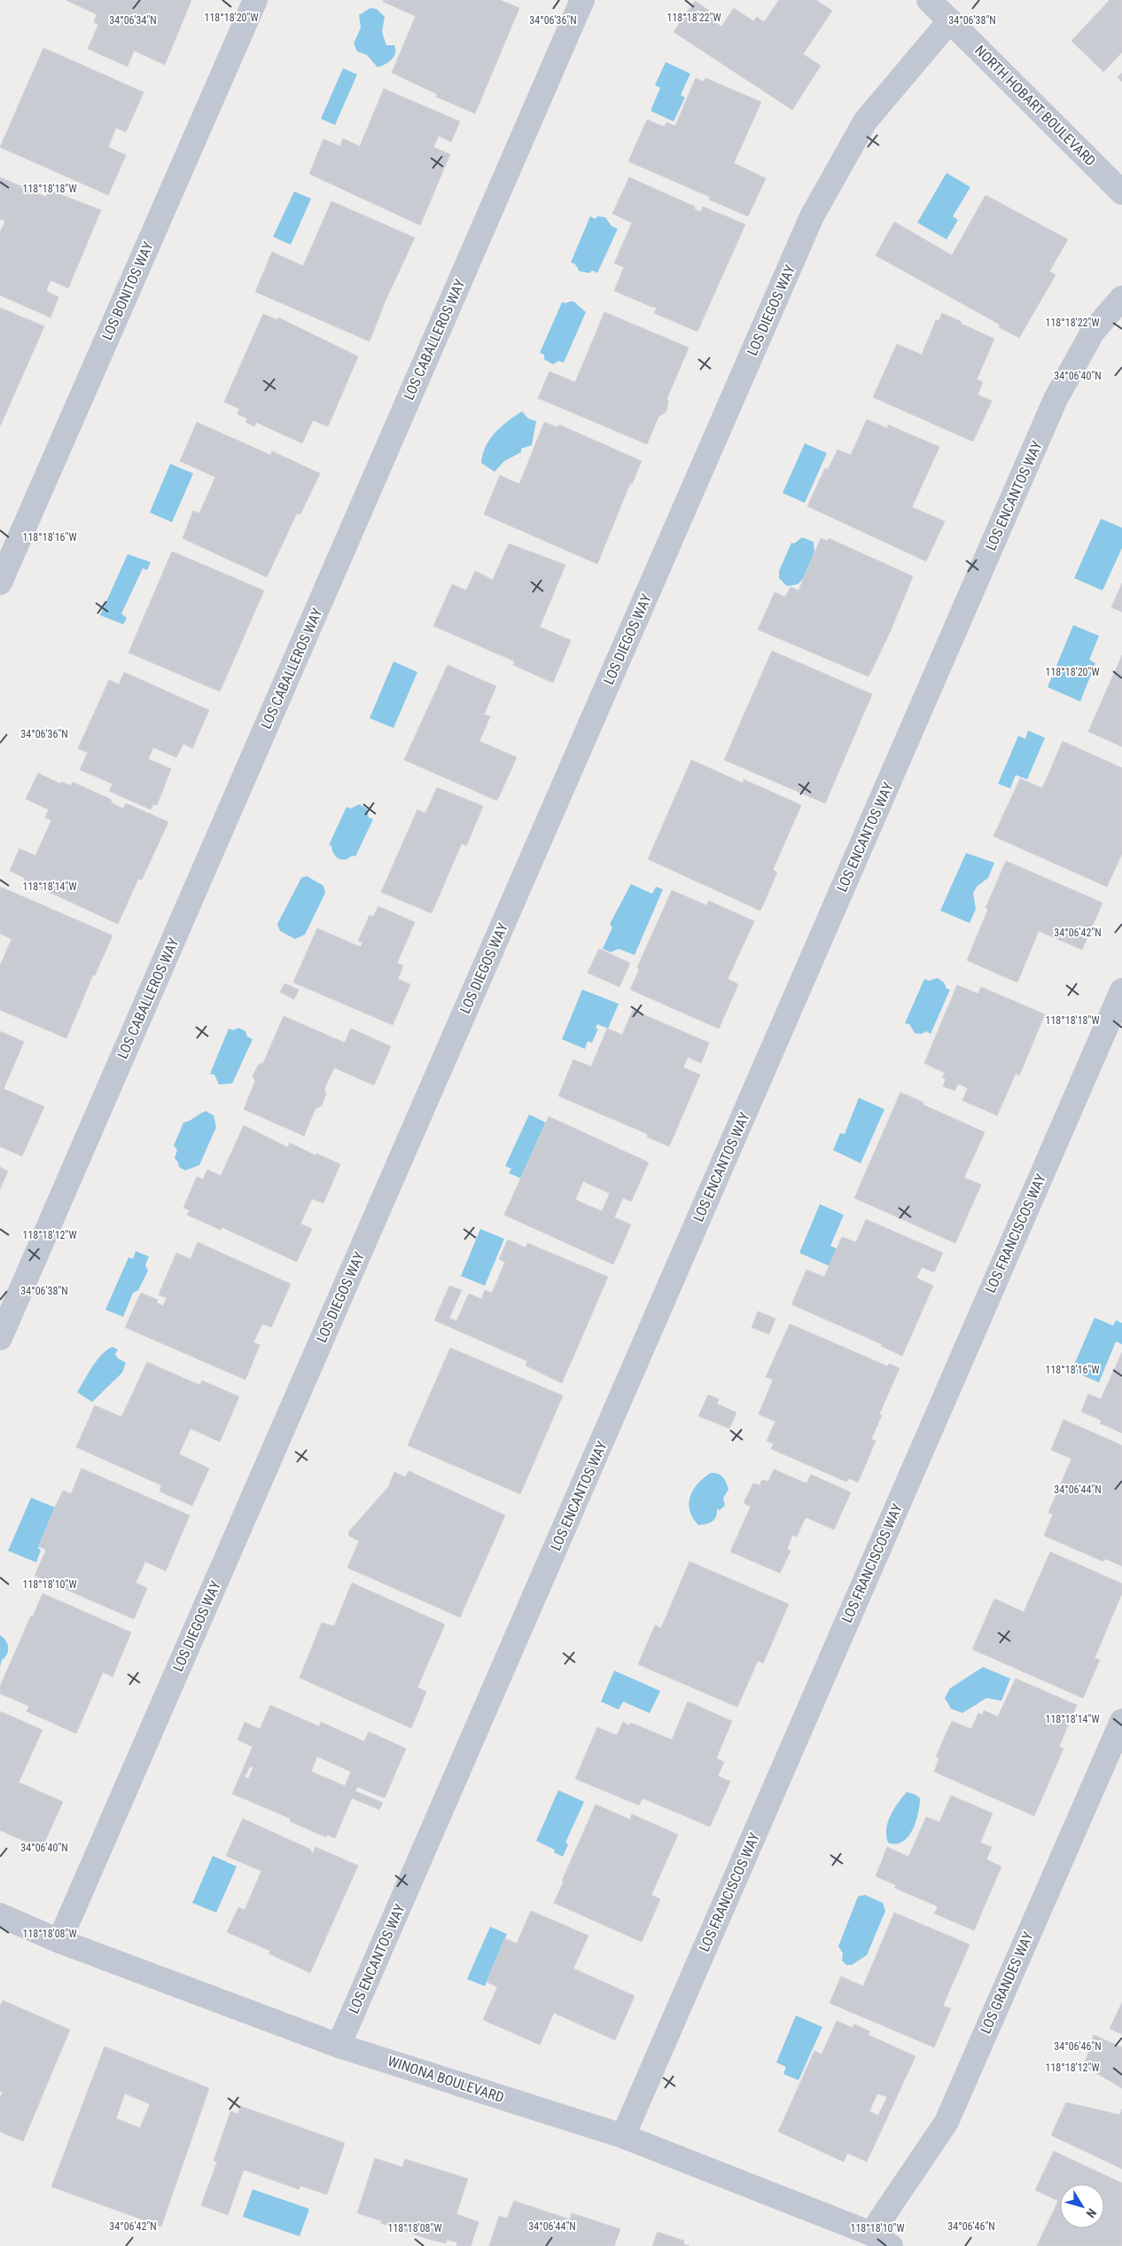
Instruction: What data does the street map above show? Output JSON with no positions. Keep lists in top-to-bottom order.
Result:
{
  "streets": {
    "street": [
      "NORTH HOBART BOULEVARD",
      "LOS BONITOS WAY",
      "LOS DIEGOS WAY",
      "LOS CABALLEROS WAY",
      "LOS ENCANTOS WAY",
      "LOS FRANCISCOS WAY",
      "LOS GRANDES WAY",
      "WINONA BOULEVARD"
    ]
  },
  "crossings": [
    ["NORTH HOBART BOULEVARD", "LOS DIEGOS WAY"],
    ["LOS DIEGOS WAY", "WINONA BOULEVARD"],
    ["LOS ENCANTOS WAY", "WINONA BOULEVARD"],
    ["LOS FRANCISCOS WAY", "WINONA BOULEVARD"],
    ["LOS GRANDES WAY", "WINONA BOULEVARD"]
  ],
  "north": "bottom right",
  "coordinates": [
    "118°18'22\"W",
    "118°18'20\"W",
    "34°06'34\"N",
    "34°06'36\"N",
    "34°06'38\"N",
    "118°18'18\"W",
    "34°06'40\"N",
    "118°18'16\"W",
    "118°18'14\"W",
    "34°06'42\"N",
    "118°18'12\"W",
    "34°06'44\"N",
    "118°18'10\"W",
    "118°18'08\"W",
    "34°06'46\"N"
  ]
}
